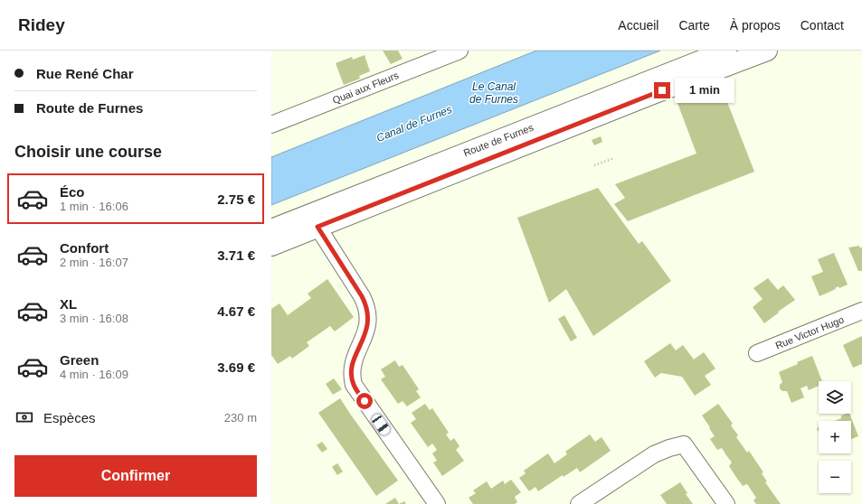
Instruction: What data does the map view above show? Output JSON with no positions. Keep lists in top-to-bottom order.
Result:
{
  "streets": {
    "main road": ["Route de Furnes"],
    "street": ["Quai aux Fleurs", "Rue Victor Hugo"]
  },
  "water": ["Le Canal de Furnes", "Canal de Furnes"],
  "page": {
    "header": "Ridey",
    "nav": [
      "Accueil",
      "Carte",
      "À propos",
      "Contact"
    ],
    "banner": ["Rue René Char", "Route de Furnes"],
    "bubble": "1 min",
    "heading": "Choisir une course",
    "list": [
      {
        "name": "Éco",
        "note": "1 min · 16:06",
        "value": "2.75 €"
      },
      {
        "name": "Confort",
        "note": "2 min · 16:07",
        "value": "3.71 €"
      },
      {
        "name": "XL",
        "note": "3 min · 16:08",
        "value": "4.67 €"
      },
      {
        "name": "Green",
        "note": "4 min · 16:09",
        "value": "3.69 €"
      }
    ],
    "map_buttons": ["+", "−"],
    "pay": ["Espèces", "230 m"],
    "buttons": "Confirmer"
  }
}
